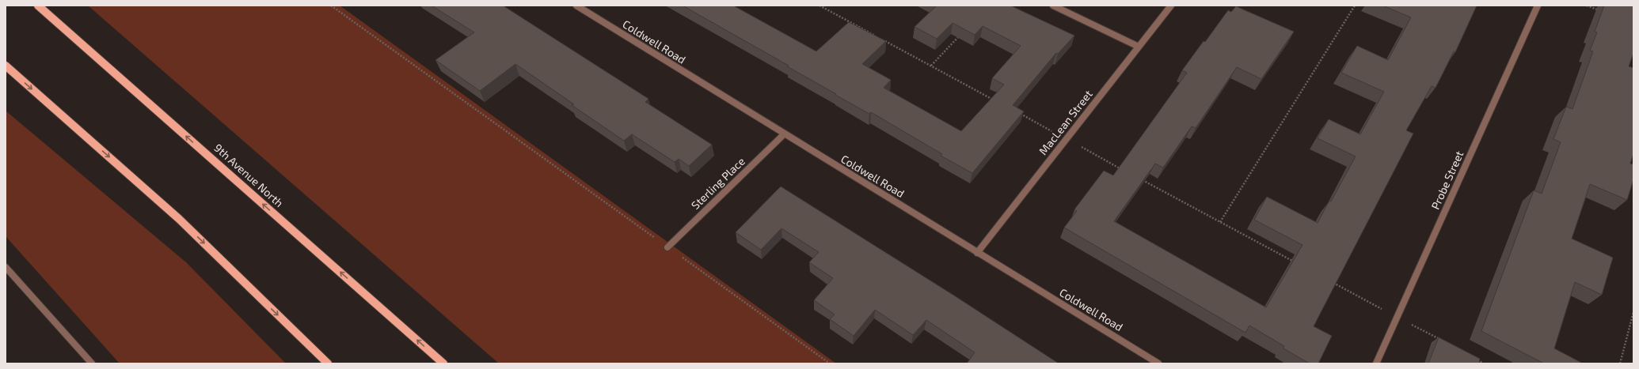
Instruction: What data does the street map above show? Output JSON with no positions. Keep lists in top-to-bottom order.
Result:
{
  "streets": {
    "main road": ["9th Avenue North"],
    "street": [
      "Coldwell Road",
      "MacLean Street",
      "Probe Street",
      "Sterling Place"
    ]
  },
  "crossings": [
    ["Coldwell Road", "MacLean Street"],
    ["Coldwell Road", "Sterling Place"]
  ]
}
